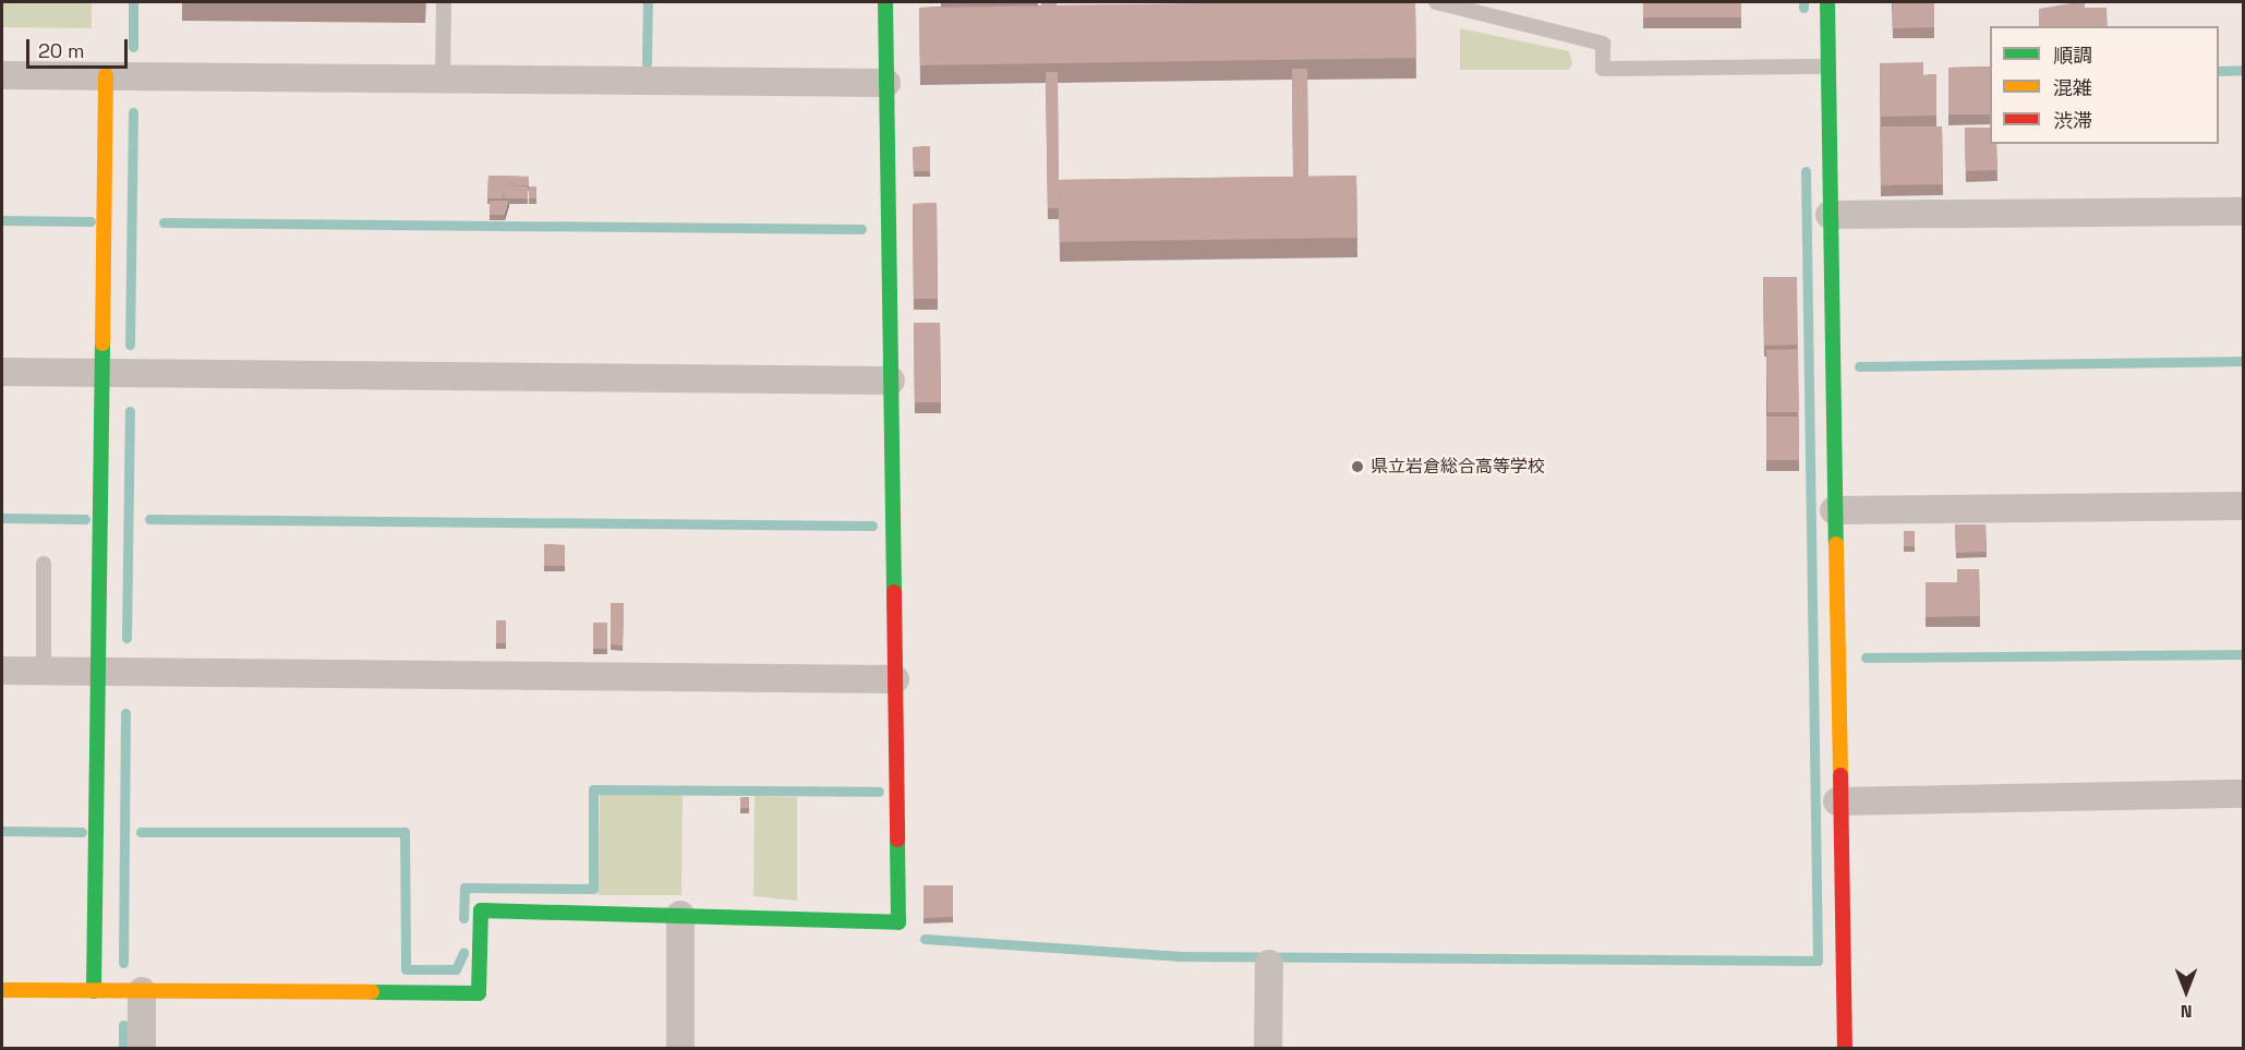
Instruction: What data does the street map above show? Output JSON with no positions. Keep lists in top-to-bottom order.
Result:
{
  "places": ["県立岩倉総合高等学校"],
  "legend": ["順調", "混雑", "渋滞"],
  "scale_bar": "20 m",
  "north": "bottom"
}
